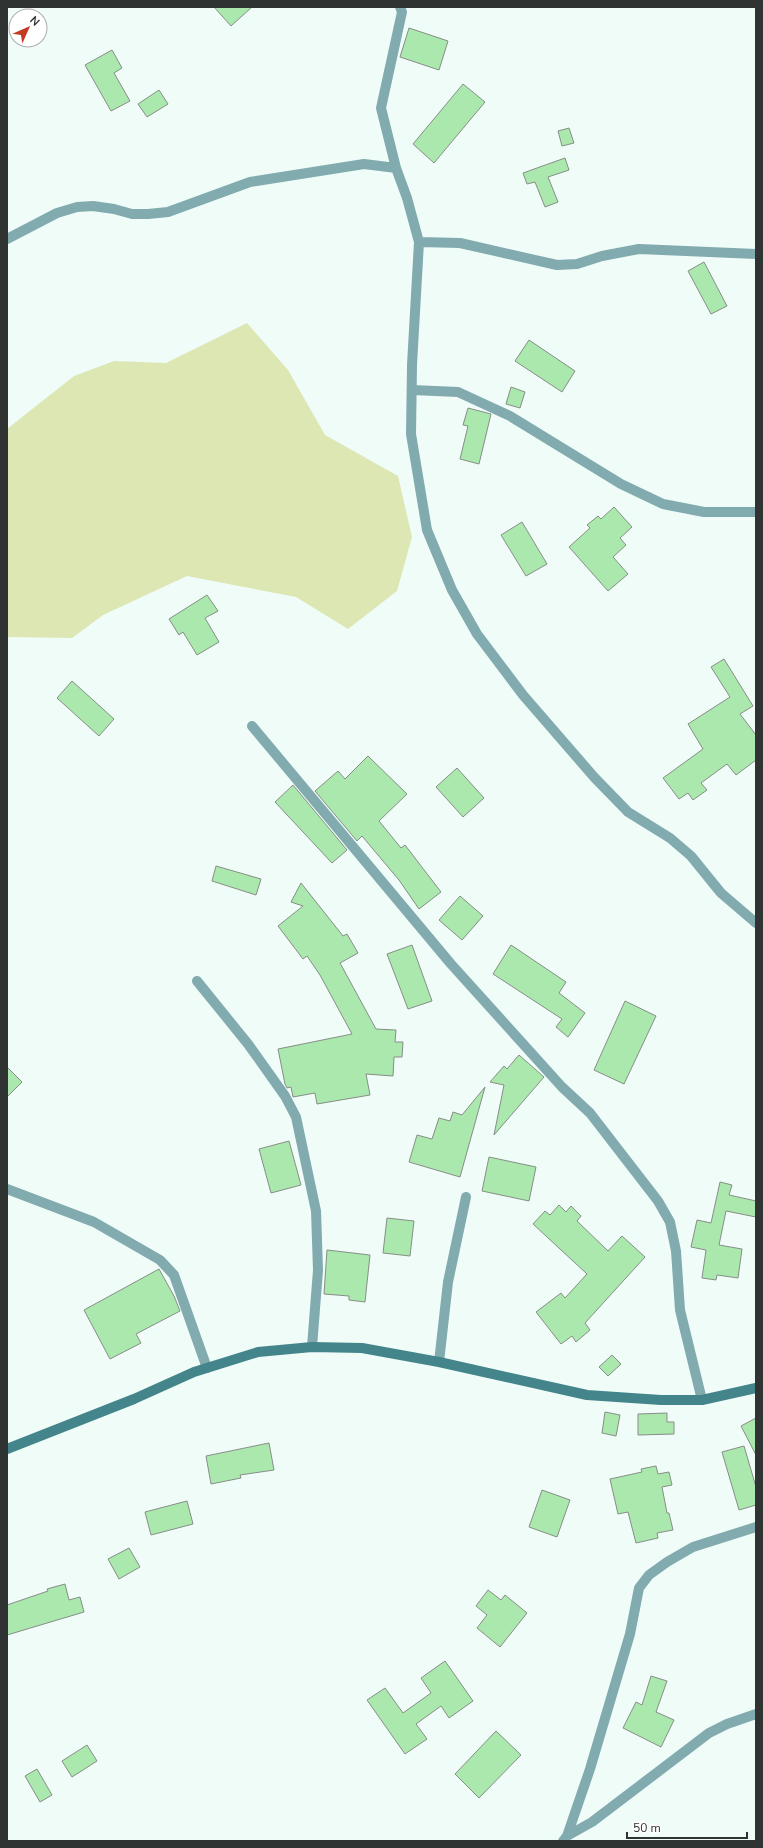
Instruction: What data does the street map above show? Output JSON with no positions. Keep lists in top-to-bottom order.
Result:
{
  "scale_bar": "50 m",
  "north": "top right"
}
